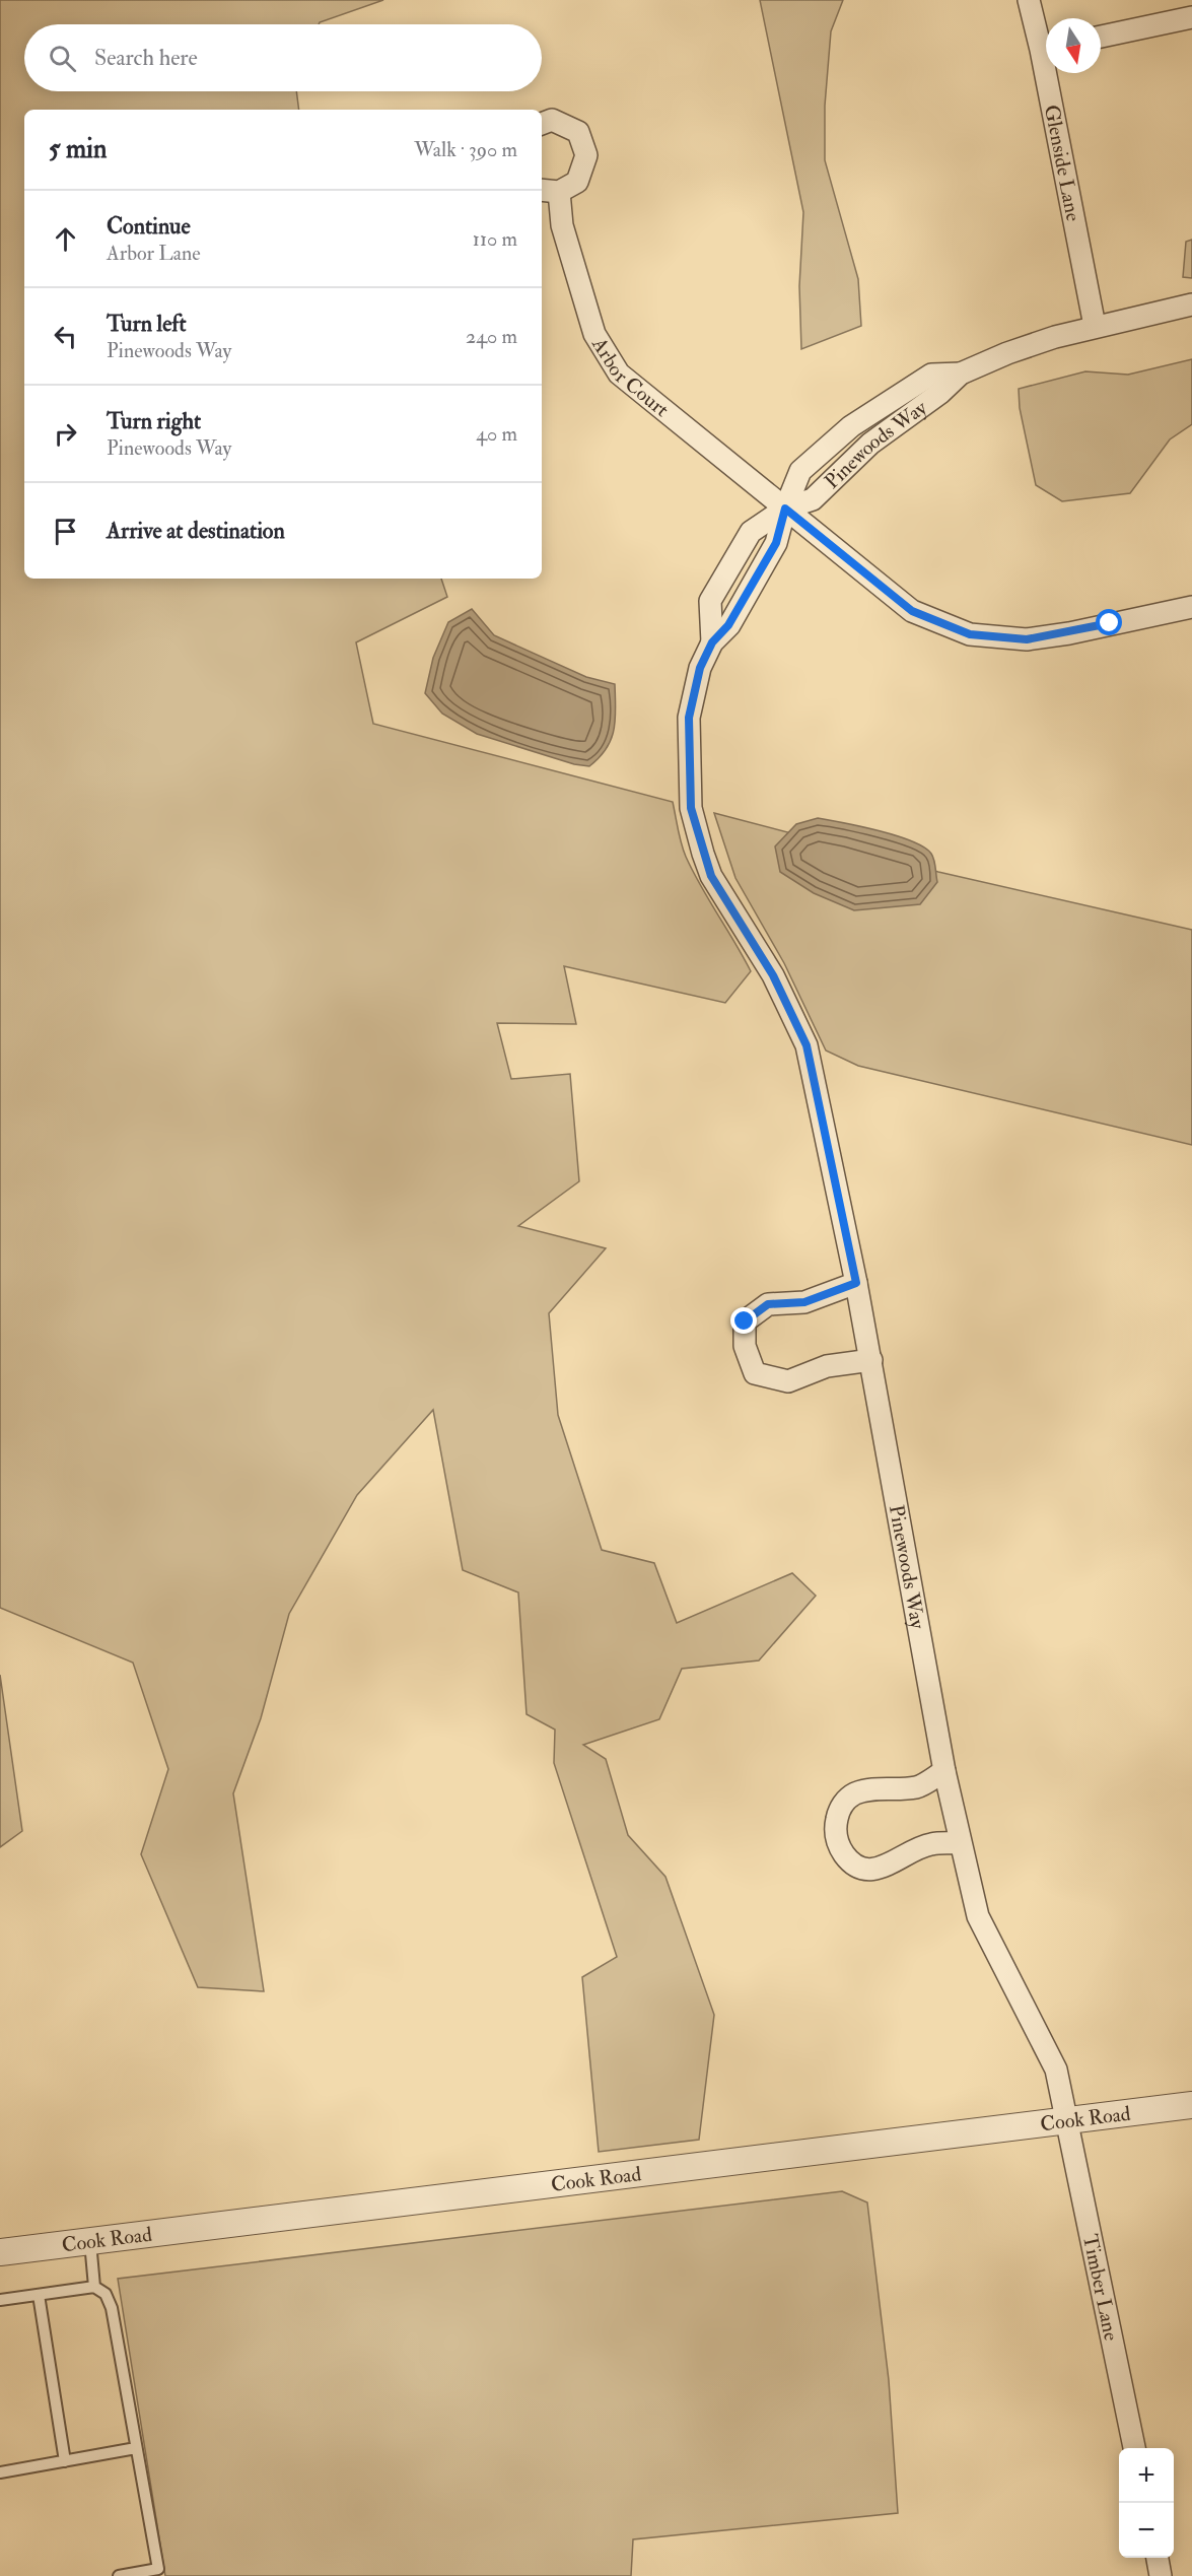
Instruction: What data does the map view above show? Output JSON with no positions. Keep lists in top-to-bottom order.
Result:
{
  "streets": {
    "street": [
      "Glenside Lane",
      "Arbor Court",
      "Pinewoods Way",
      "Cook Road",
      "Timber Lane"
    ]
  },
  "crossings": [
    ["Glenside Lane", "Pinewoods Way"],
    ["Arbor Court", "Pinewoods Way"],
    ["Pinewoods Way", "Cook Road"],
    ["Pinewoods Way", "Timber Lane"],
    ["Cook Road", "Timber Lane"]
  ],
  "north": "bottom",
  "page": {
    "search": "Search here",
    "heading": ["5 min", "Walk · 390 m"],
    "list": [
      ["Continue", "Arbor Lane", "110 m"],
      ["Turn left", "Pinewoods Way", "240 m"],
      ["Turn right", "Pinewoods Way", "40 m"],
      "Arrive at destination"
    ],
    "map_buttons": ["+", "−"]
  }
}
